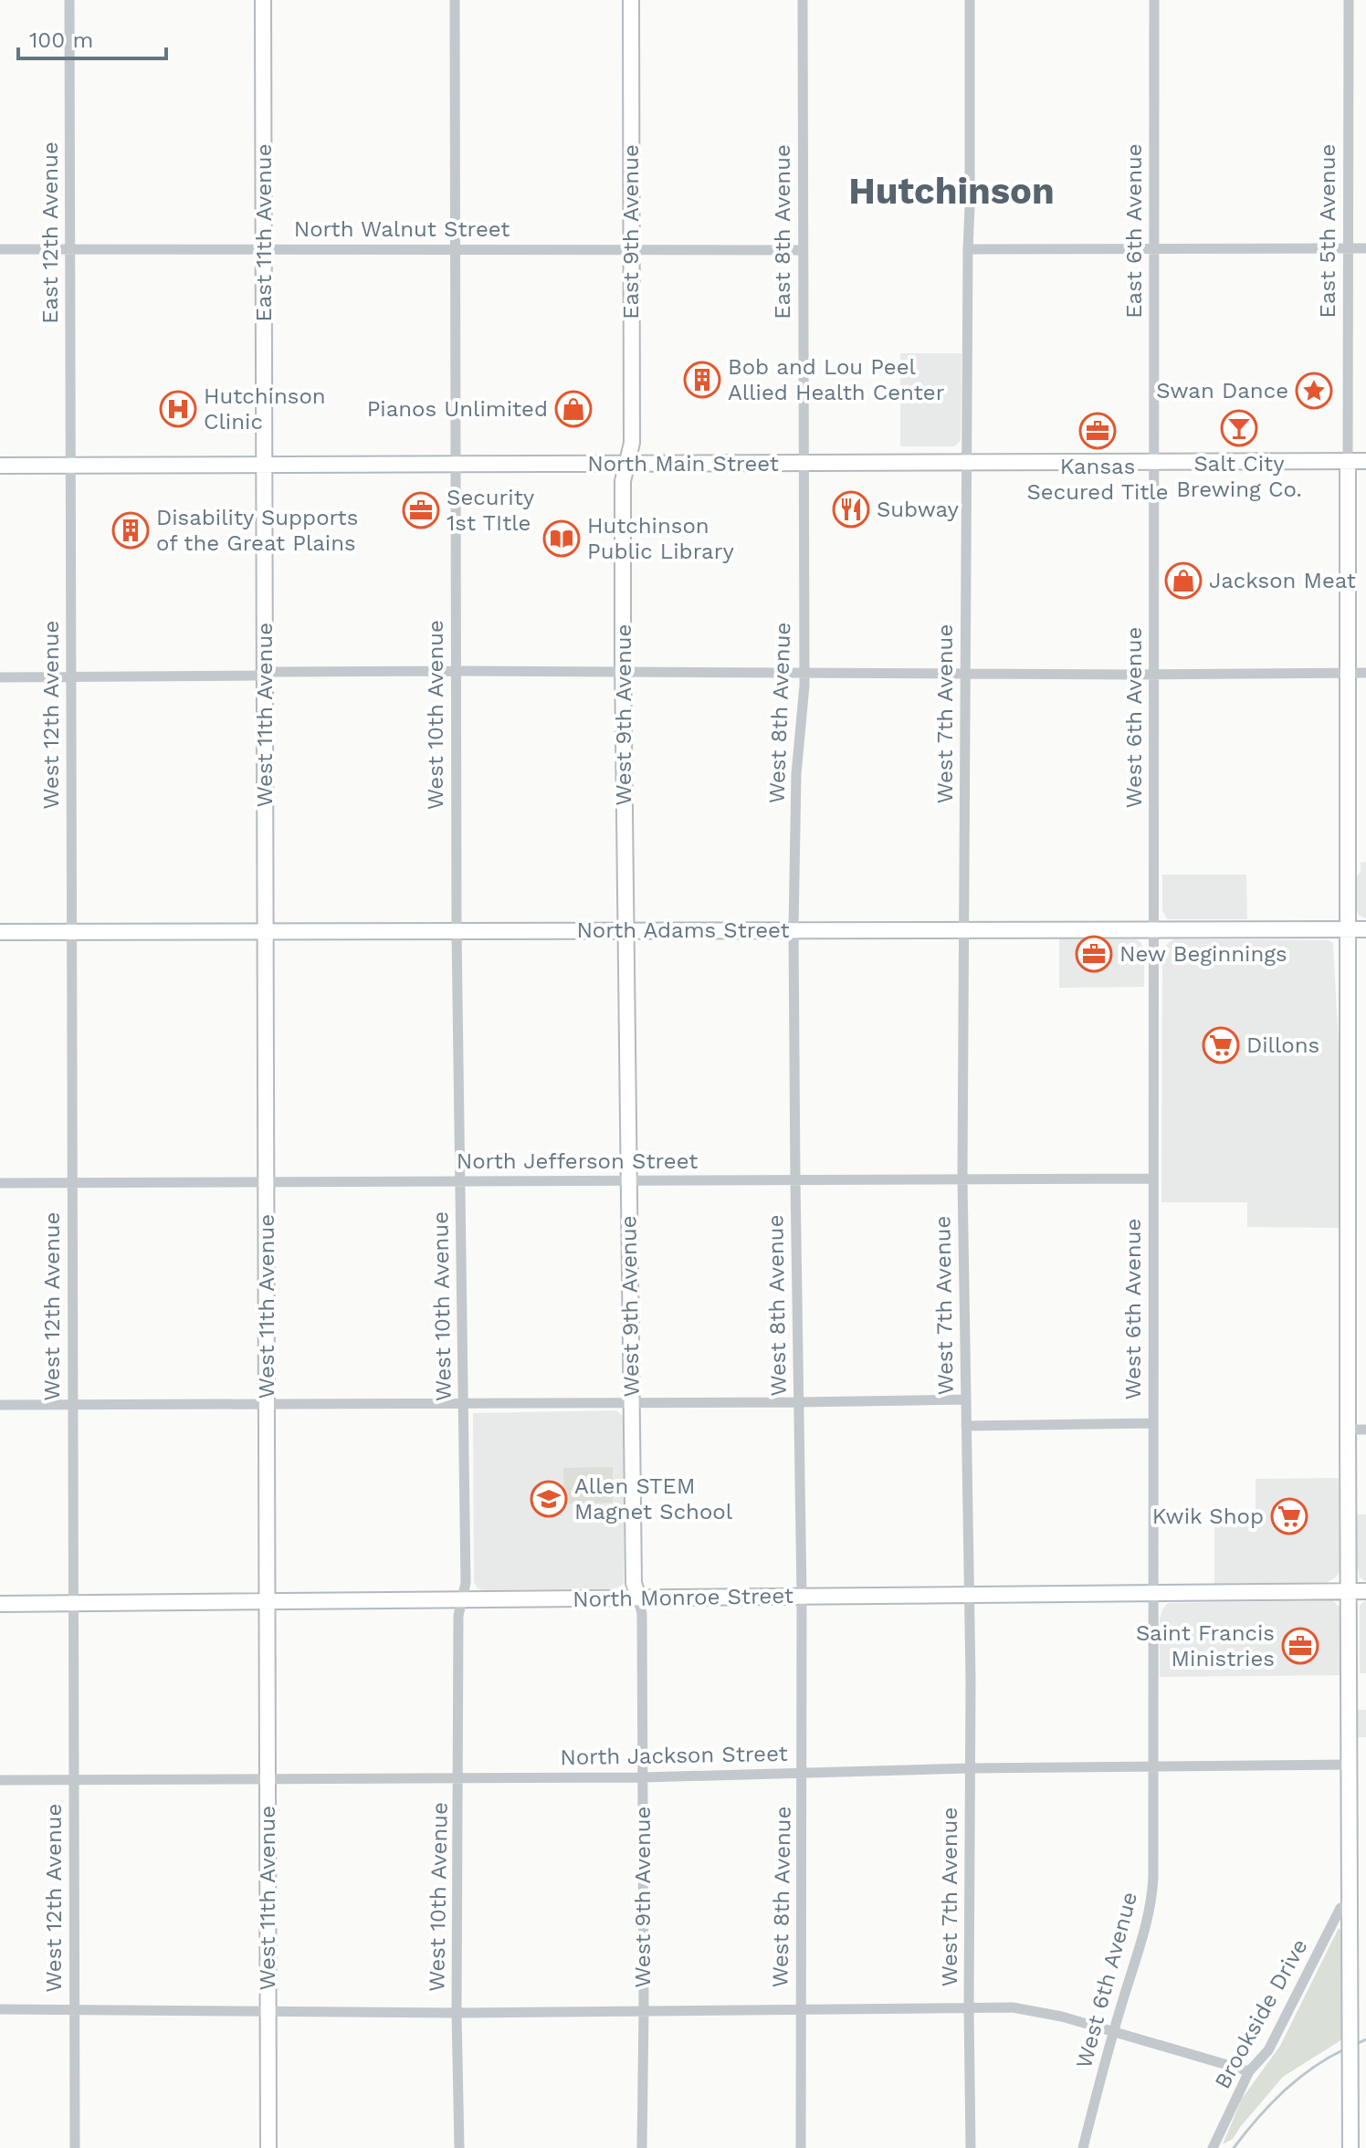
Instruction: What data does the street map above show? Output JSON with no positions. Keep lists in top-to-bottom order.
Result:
{
  "streets": {
    "street": [
      "North Walnut Street",
      "East 6th Avenue",
      "East 5th Avenue",
      "East 9th Avenue",
      "East 8th Avenue",
      "East 12th Avenue",
      "East 11th Avenue",
      "North Main Street",
      "West 8th Avenue",
      "West 7th Avenue",
      "West 12th Avenue",
      "West 11th Avenue",
      "West 10th Avenue",
      "West 9th Avenue",
      "West 6th Avenue",
      "North Adams Street",
      "North Jefferson Street",
      "North Monroe Street",
      "North Jackson Street",
      "Brookside Drive"
    ]
  },
  "crossings": [
    ["North Walnut Street", "East 9th Avenue"],
    ["North Walnut Street", "East 8th Avenue"],
    ["North Walnut Street", "East 12th Avenue"],
    ["North Walnut Street", "East 11th Avenue"],
    ["North Walnut Street", "West 10th Avenue"],
    ["East 6th Avenue", "North Main Street"],
    ["East 6th Avenue", "West 6th Avenue"],
    ["East 5th Avenue", "North Main Street"],
    ["East 9th Avenue", "North Main Street"],
    ["East 9th Avenue", "West 9th Avenue"],
    ["East 8th Avenue", "North Main Street"],
    ["East 8th Avenue", "West 8th Avenue"],
    ["East 12th Avenue", "North Main Street"],
    ["East 12th Avenue", "West 12th Avenue"],
    ["East 11th Avenue", "North Main Street"],
    ["East 11th Avenue", "West 11th Avenue"],
    ["North Main Street", "West 8th Avenue"],
    ["North Main Street", "West 7th Avenue"],
    ["North Main Street", "West 12th Avenue"],
    ["North Main Street", "West 11th Avenue"],
    ["North Main Street", "West 10th Avenue"],
    ["North Main Street", "West 9th Avenue"],
    ["North Main Street", "West 6th Avenue"],
    ["West 8th Avenue", "North Adams Street"],
    ["West 8th Avenue", "North Jefferson Street"],
    ["West 8th Avenue", "North Monroe Street"],
    ["West 8th Avenue", "North Jackson Street"],
    ["West 7th Avenue", "North Adams Street"],
    ["West 7th Avenue", "North Jefferson Street"],
    ["West 7th Avenue", "North Monroe Street"],
    ["West 7th Avenue", "North Jackson Street"],
    ["West 12th Avenue", "North Adams Street"],
    ["West 12th Avenue", "North Jefferson Street"],
    ["West 12th Avenue", "North Monroe Street"],
    ["West 12th Avenue", "North Jackson Street"],
    ["West 11th Avenue", "North Adams Street"],
    ["West 11th Avenue", "North Jefferson Street"],
    ["West 11th Avenue", "North Monroe Street"],
    ["West 11th Avenue", "North Jackson Street"],
    ["West 10th Avenue", "North Adams Street"],
    ["West 10th Avenue", "North Jefferson Street"],
    ["West 10th Avenue", "North Monroe Street"],
    ["West 10th Avenue", "North Jackson Street"],
    ["West 9th Avenue", "North Adams Street"],
    ["West 9th Avenue", "North Jefferson Street"],
    ["West 9th Avenue", "North Monroe Street"],
    ["West 9th Avenue", "North Jackson Street"],
    ["West 6th Avenue", "North Adams Street"],
    ["West 6th Avenue", "North Jefferson Street"],
    ["West 6th Avenue", "North Monroe Street"],
    ["West 6th Avenue", "North Jackson Street"]
  ],
  "districts": ["Hutchinson"],
  "places": {
    "building": ["Bob and Lou Peel Allied Health Center", "Disability Supports of the Great Plains"],
    "place": ["Swan Dance"],
    "hospital": ["Hutchinson Clinic"],
    "shop": ["Pianos Unlimited", "Jackson Meat"],
    "bar": ["Salt City Brewing Co."],
    "office": [
      "Kansas Secured Title",
      "Security 1st TItle",
      "New Beginnings",
      "Saint Francis Ministries"
    ],
    "restaurant": ["Subway"],
    "library": ["Hutchinson Public Library"],
    "supermarket": ["Dillons", "Kwik Shop"],
    "school or university": ["Allen STEM Magnet School"]
  },
  "scale_bar": "100 m"
}
